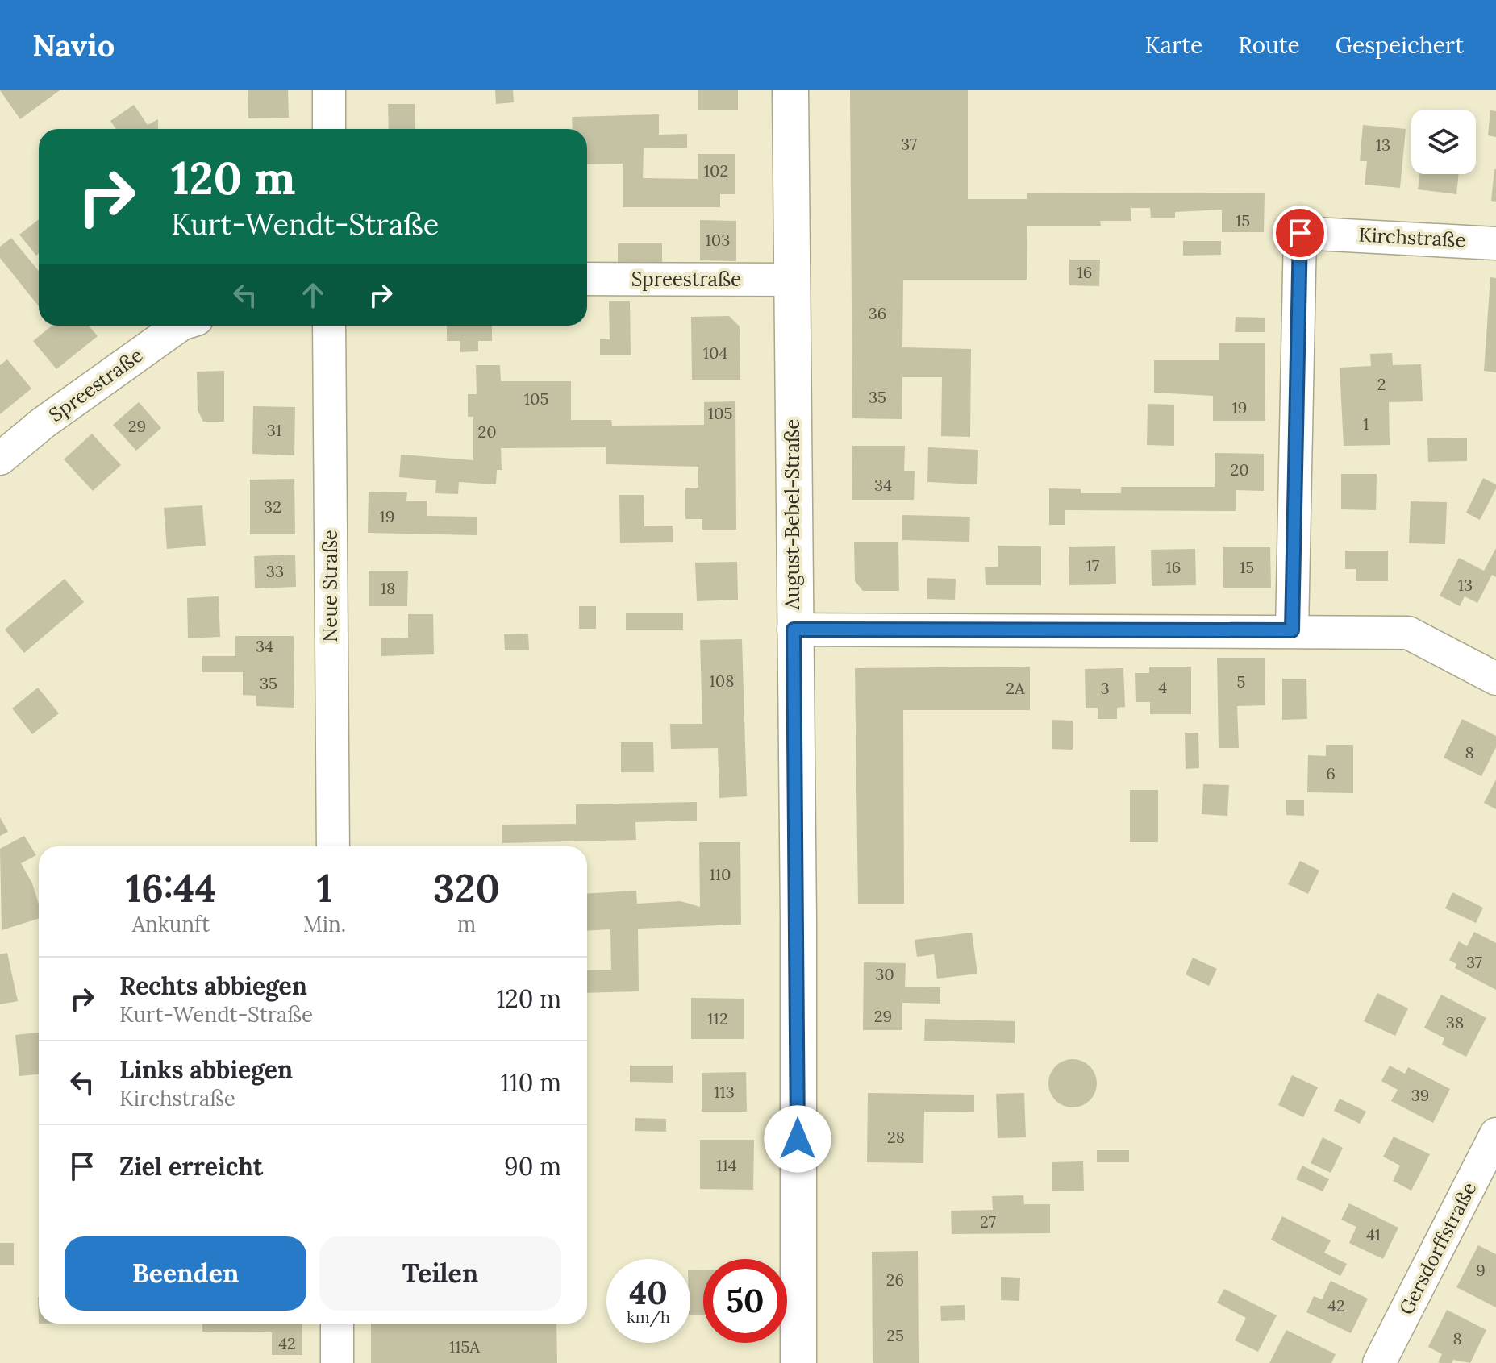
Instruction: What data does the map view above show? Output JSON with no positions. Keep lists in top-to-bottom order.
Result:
{
  "streets": {
    "main road": ["August-Bebel-Straße"],
    "street": [
      "Kirchstraße",
      "Spreestraße",
      "Neue Straße",
      "Gersdorffstraße"
    ]
  },
  "crossings": [
    ["Spreestraße", "August-Bebel-Straße"]
  ],
  "house_numbers": [
    "37",
    "13",
    "102",
    "15",
    "103",
    "16",
    "36",
    "104",
    "2",
    "35",
    "105",
    "19",
    "105",
    "1",
    "29",
    "31",
    "20",
    "20",
    "34",
    "32",
    "19",
    "17",
    "16",
    "15",
    "33",
    "13",
    "18",
    "34",
    "108",
    "5",
    "35",
    "4",
    "2A",
    "3",
    "8",
    "6",
    "110",
    "37",
    "30",
    "29",
    "112",
    "38",
    "113",
    "39",
    "28",
    "114",
    "27",
    "41",
    "9",
    "26",
    "42",
    "25",
    "8",
    "42",
    "115A"
  ],
  "page": {
    "header": "Navio",
    "nav": ["Karte", "Route", "Gespeichert"],
    "turn": ["120 m", "Kurt-Wendt-Straße"],
    "eta": [
      "16:44",
      "Ankunft",
      "1",
      "Min.",
      "320",
      "m"
    ],
    "list": [
      {
        "name": "Rechts abbiegen",
        "note": "Kurt-Wendt-Straße",
        "value": "120 m"
      },
      {
        "name": "Links abbiegen",
        "note": "Kirchstraße",
        "value": "110 m"
      },
      {
        "name": "Ziel erreicht",
        "value": "90 m"
      }
    ],
    "buttons": ["Beenden", "Teilen"],
    "speed": "40 km/h",
    "limit": "50"
  }
}
